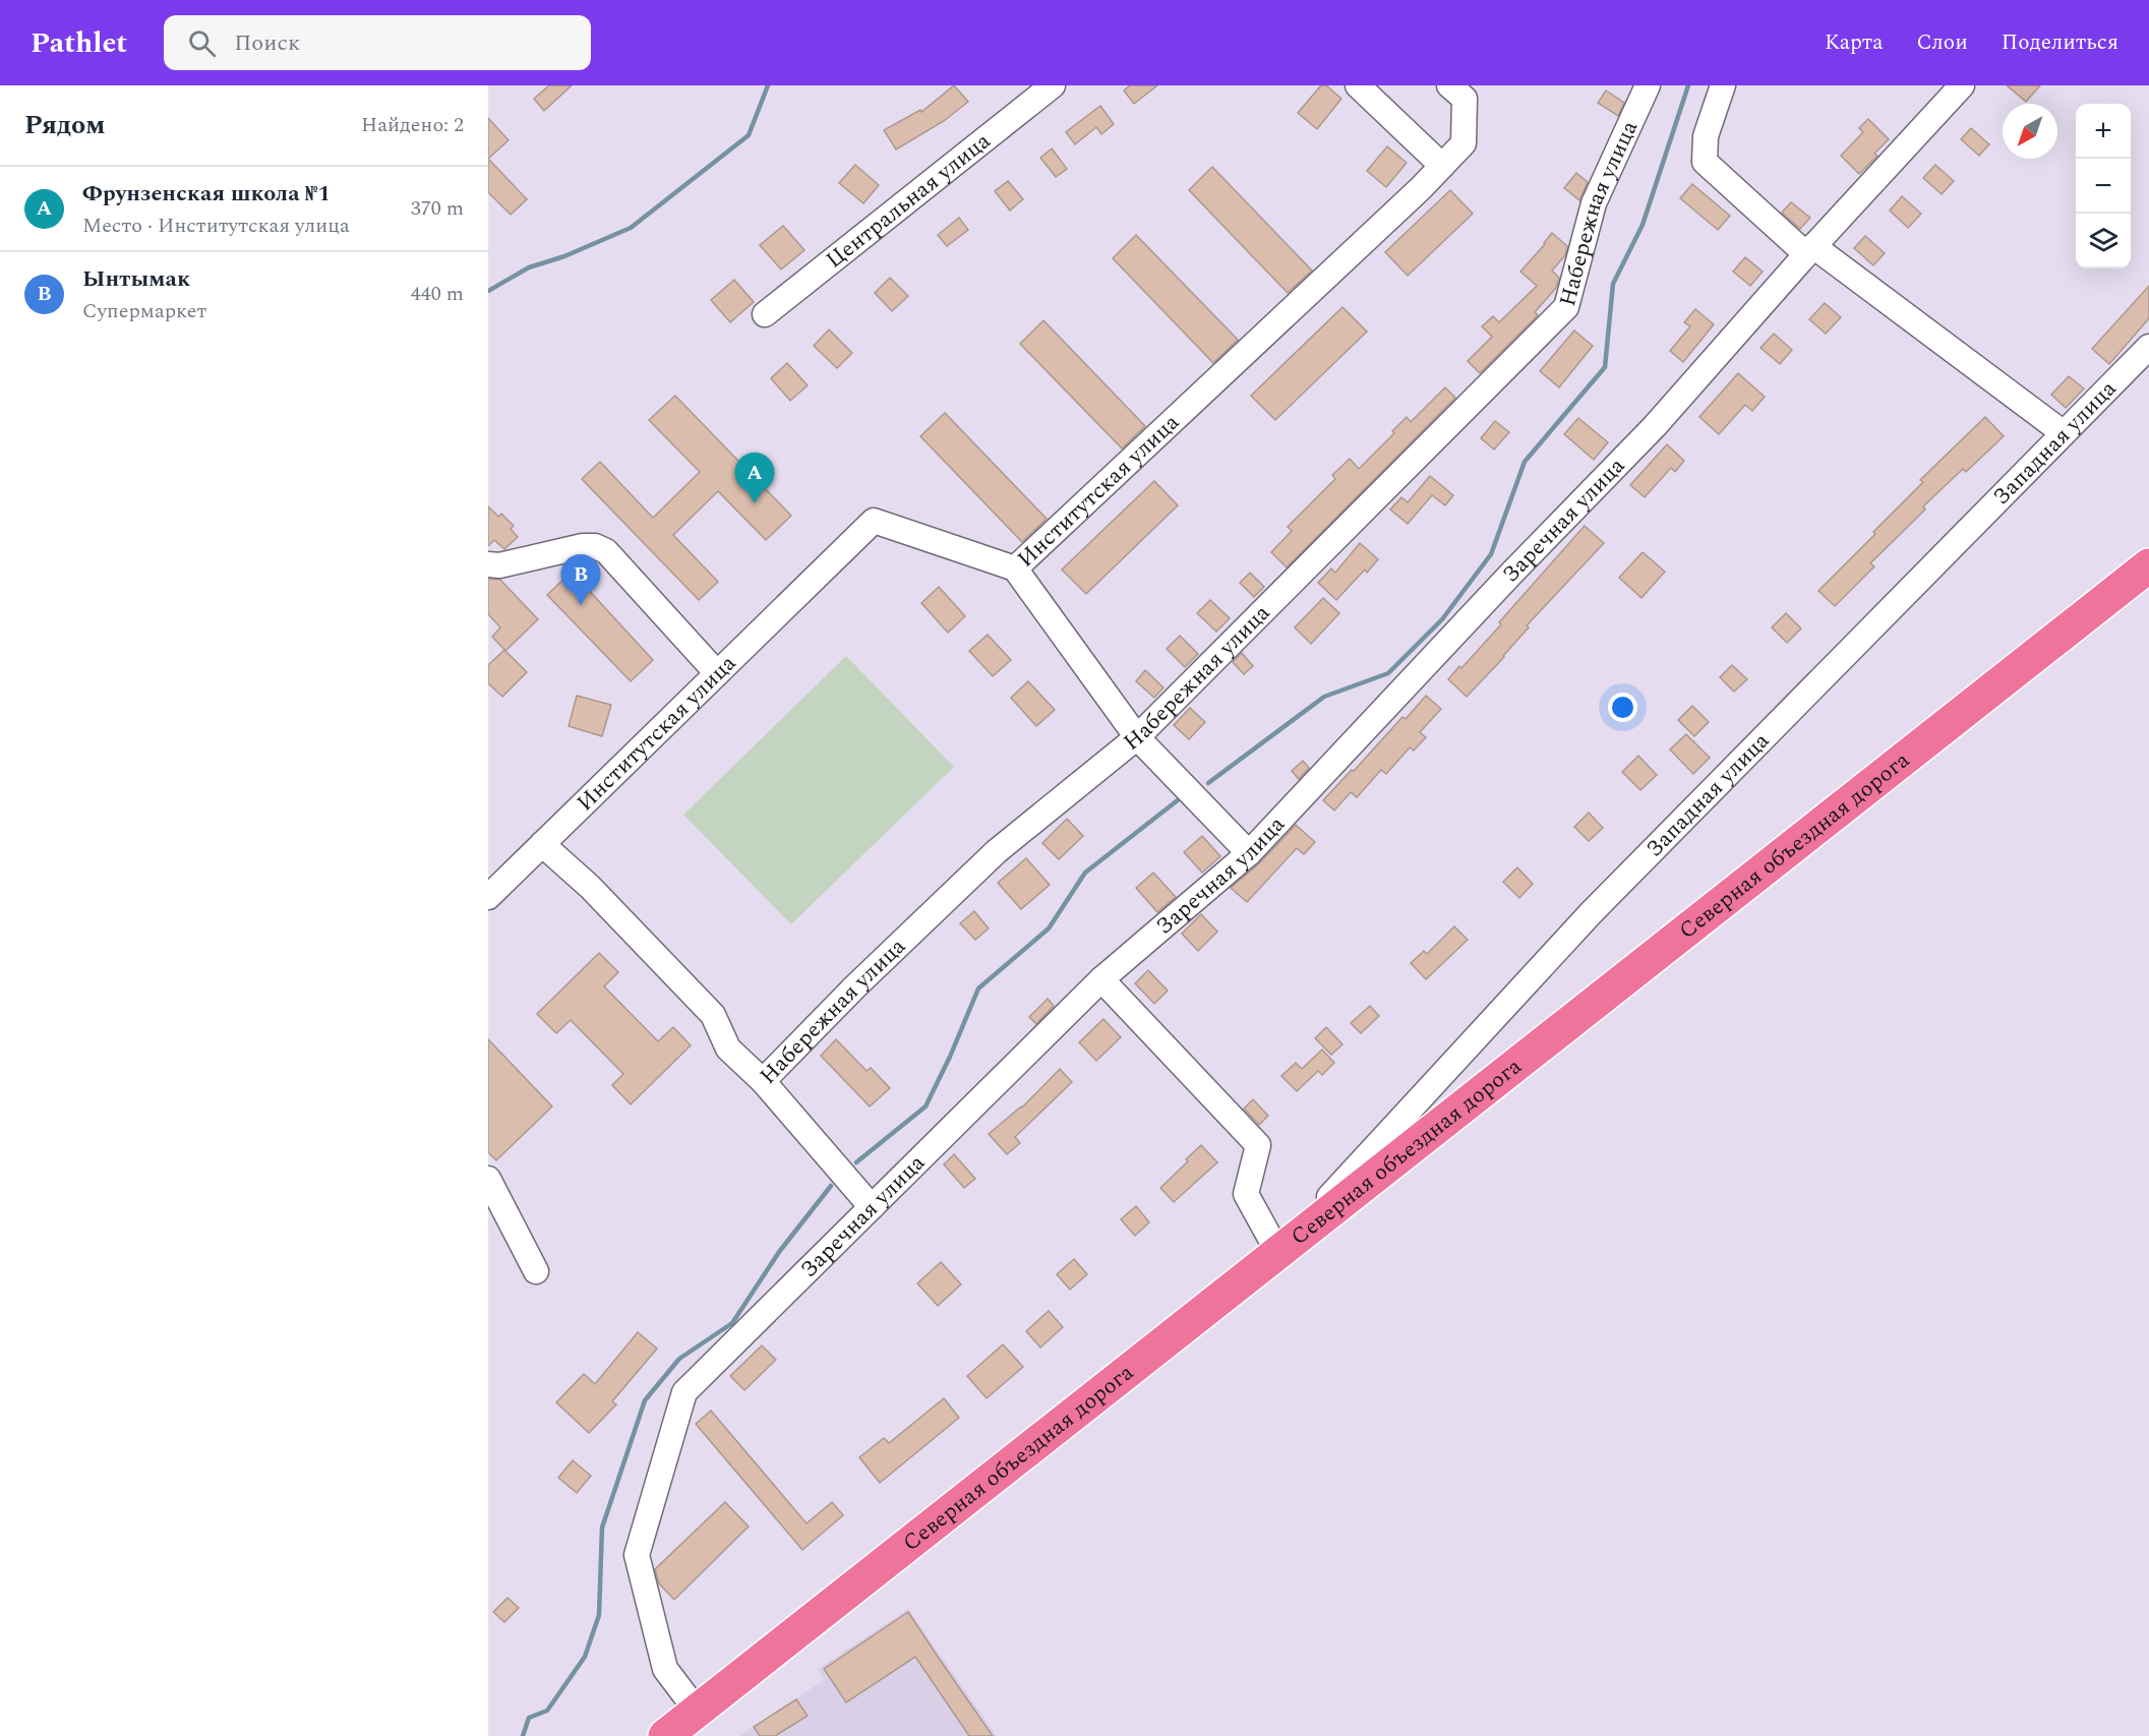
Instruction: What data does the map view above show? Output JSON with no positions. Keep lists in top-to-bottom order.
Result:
{
  "streets": {
    "highway": ["Северная объездная дорога"],
    "street": [
      "Центральная улица",
      "Набережная улица",
      "Западная улица",
      "Институтская улица",
      "Заречная улица"
    ]
  },
  "crossings": [
    ["Набережная улица", "Заречная улица"],
    ["Западная улица", "Северная объездная дорога"],
    ["Заречная улица", "Северная объездная дорога"]
  ],
  "north": "bottom left",
  "page": {
    "header": "Pathlet",
    "search": "Поиск",
    "nav": ["Карта", "Слои", "Поделиться"],
    "heading": ["Рядом", "Найдено: 2"],
    "map_buttons": ["+", "−"],
    "list": [
      {
        "mark": "A",
        "name": "Фрунзенская школа №1",
        "note": "Место · Институтская улица",
        "value": "370 m"
      },
      {
        "mark": "B",
        "name": "Ынтымак",
        "note": "Супермаркет",
        "value": "440 m"
      }
    ],
    "pins": ["A", "B"]
  }
}
